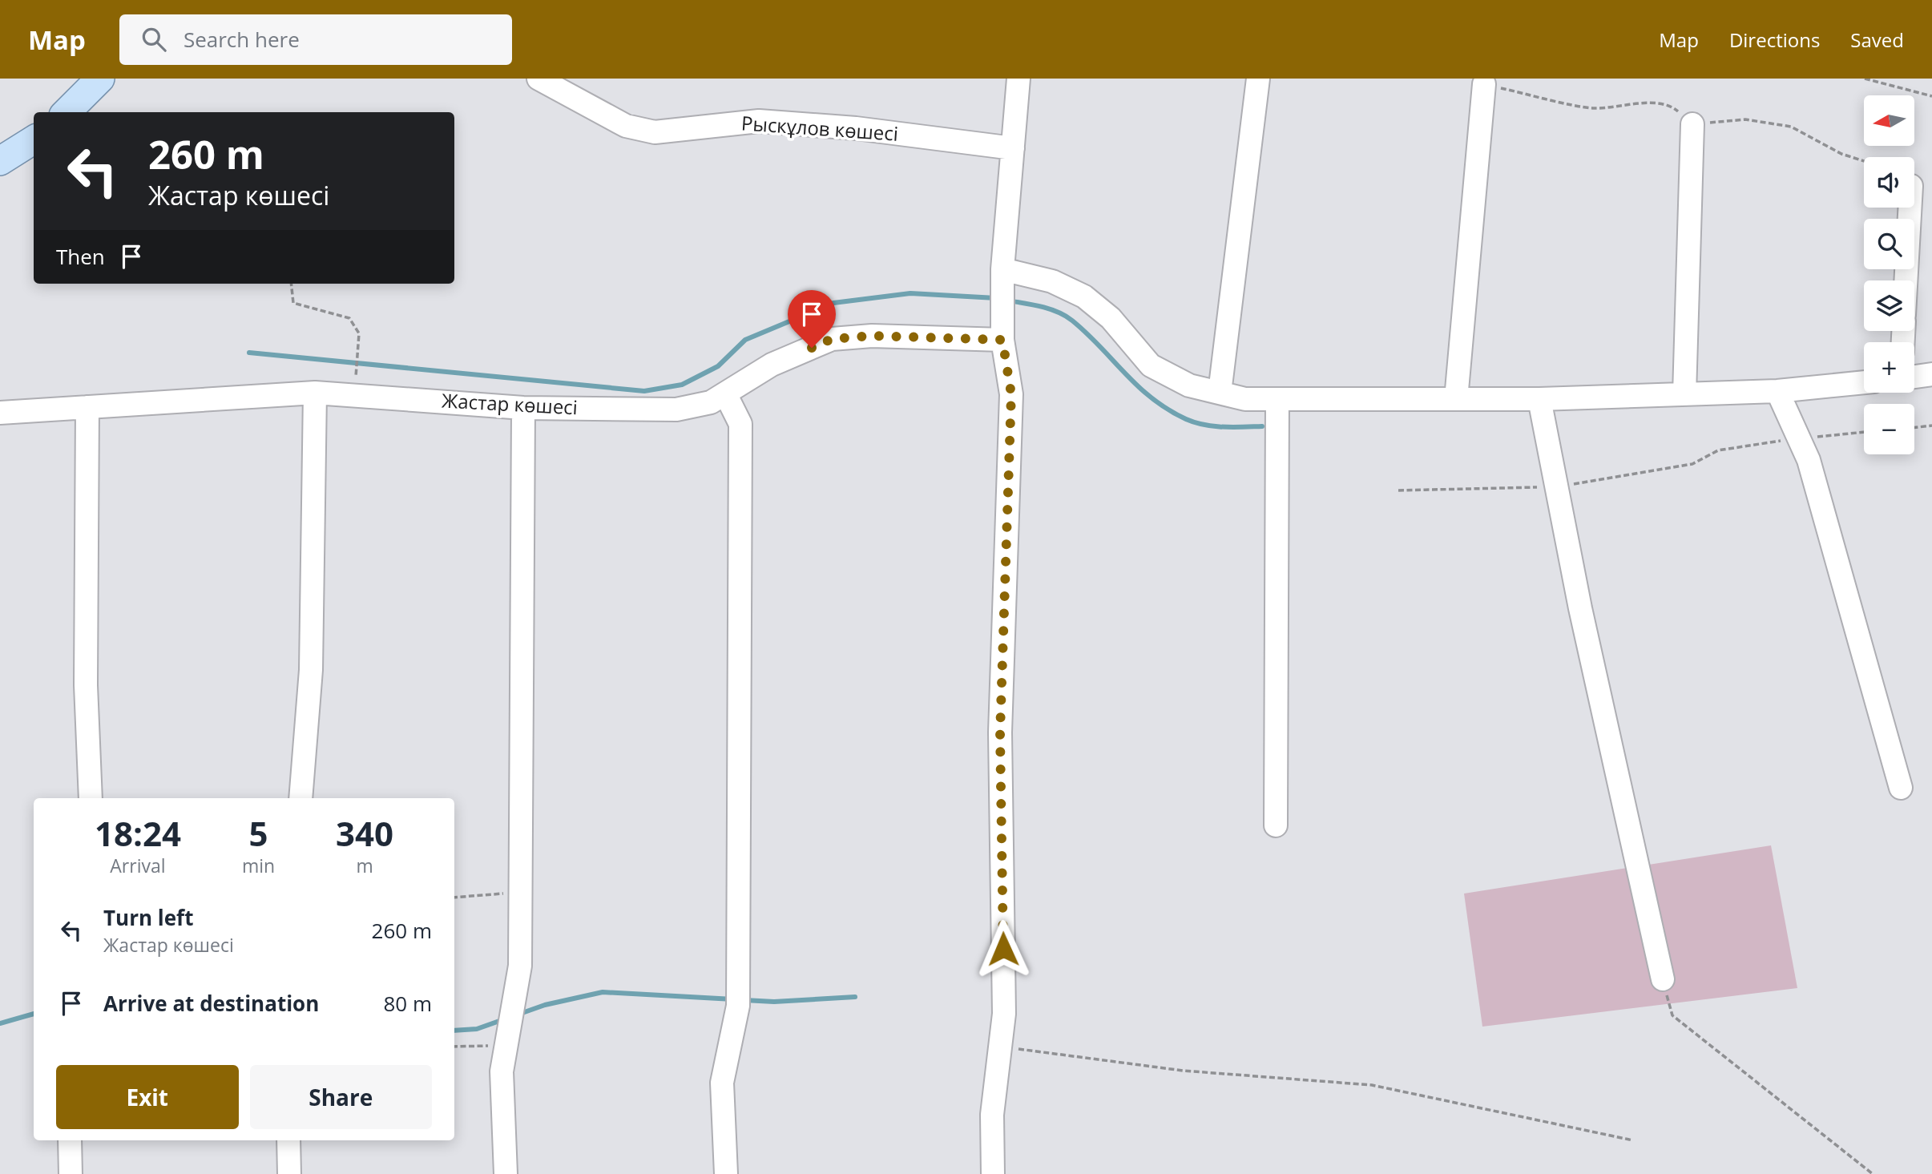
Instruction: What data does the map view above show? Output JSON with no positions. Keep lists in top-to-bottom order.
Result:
{
  "streets": {
    "street": ["Рыскұлов көшесі", "Жастар көшесі"]
  },
  "north": "left",
  "page": {
    "header": "Map",
    "search": "Search here",
    "nav": ["Map", "Directions", "Saved"],
    "map_buttons": ["+", "−"],
    "turn": ["260 m", "Жастар көшесі"],
    "then": "Then",
    "eta": [
      "18:24",
      "Arrival",
      "5",
      "min",
      "340",
      "m"
    ],
    "list": [
      {
        "name": "Turn left",
        "note": "Жастар көшесі",
        "value": "260 m"
      },
      {
        "name": "Arrive at destination",
        "value": "80 m"
      }
    ],
    "buttons": ["Exit", "Share"]
  }
}
